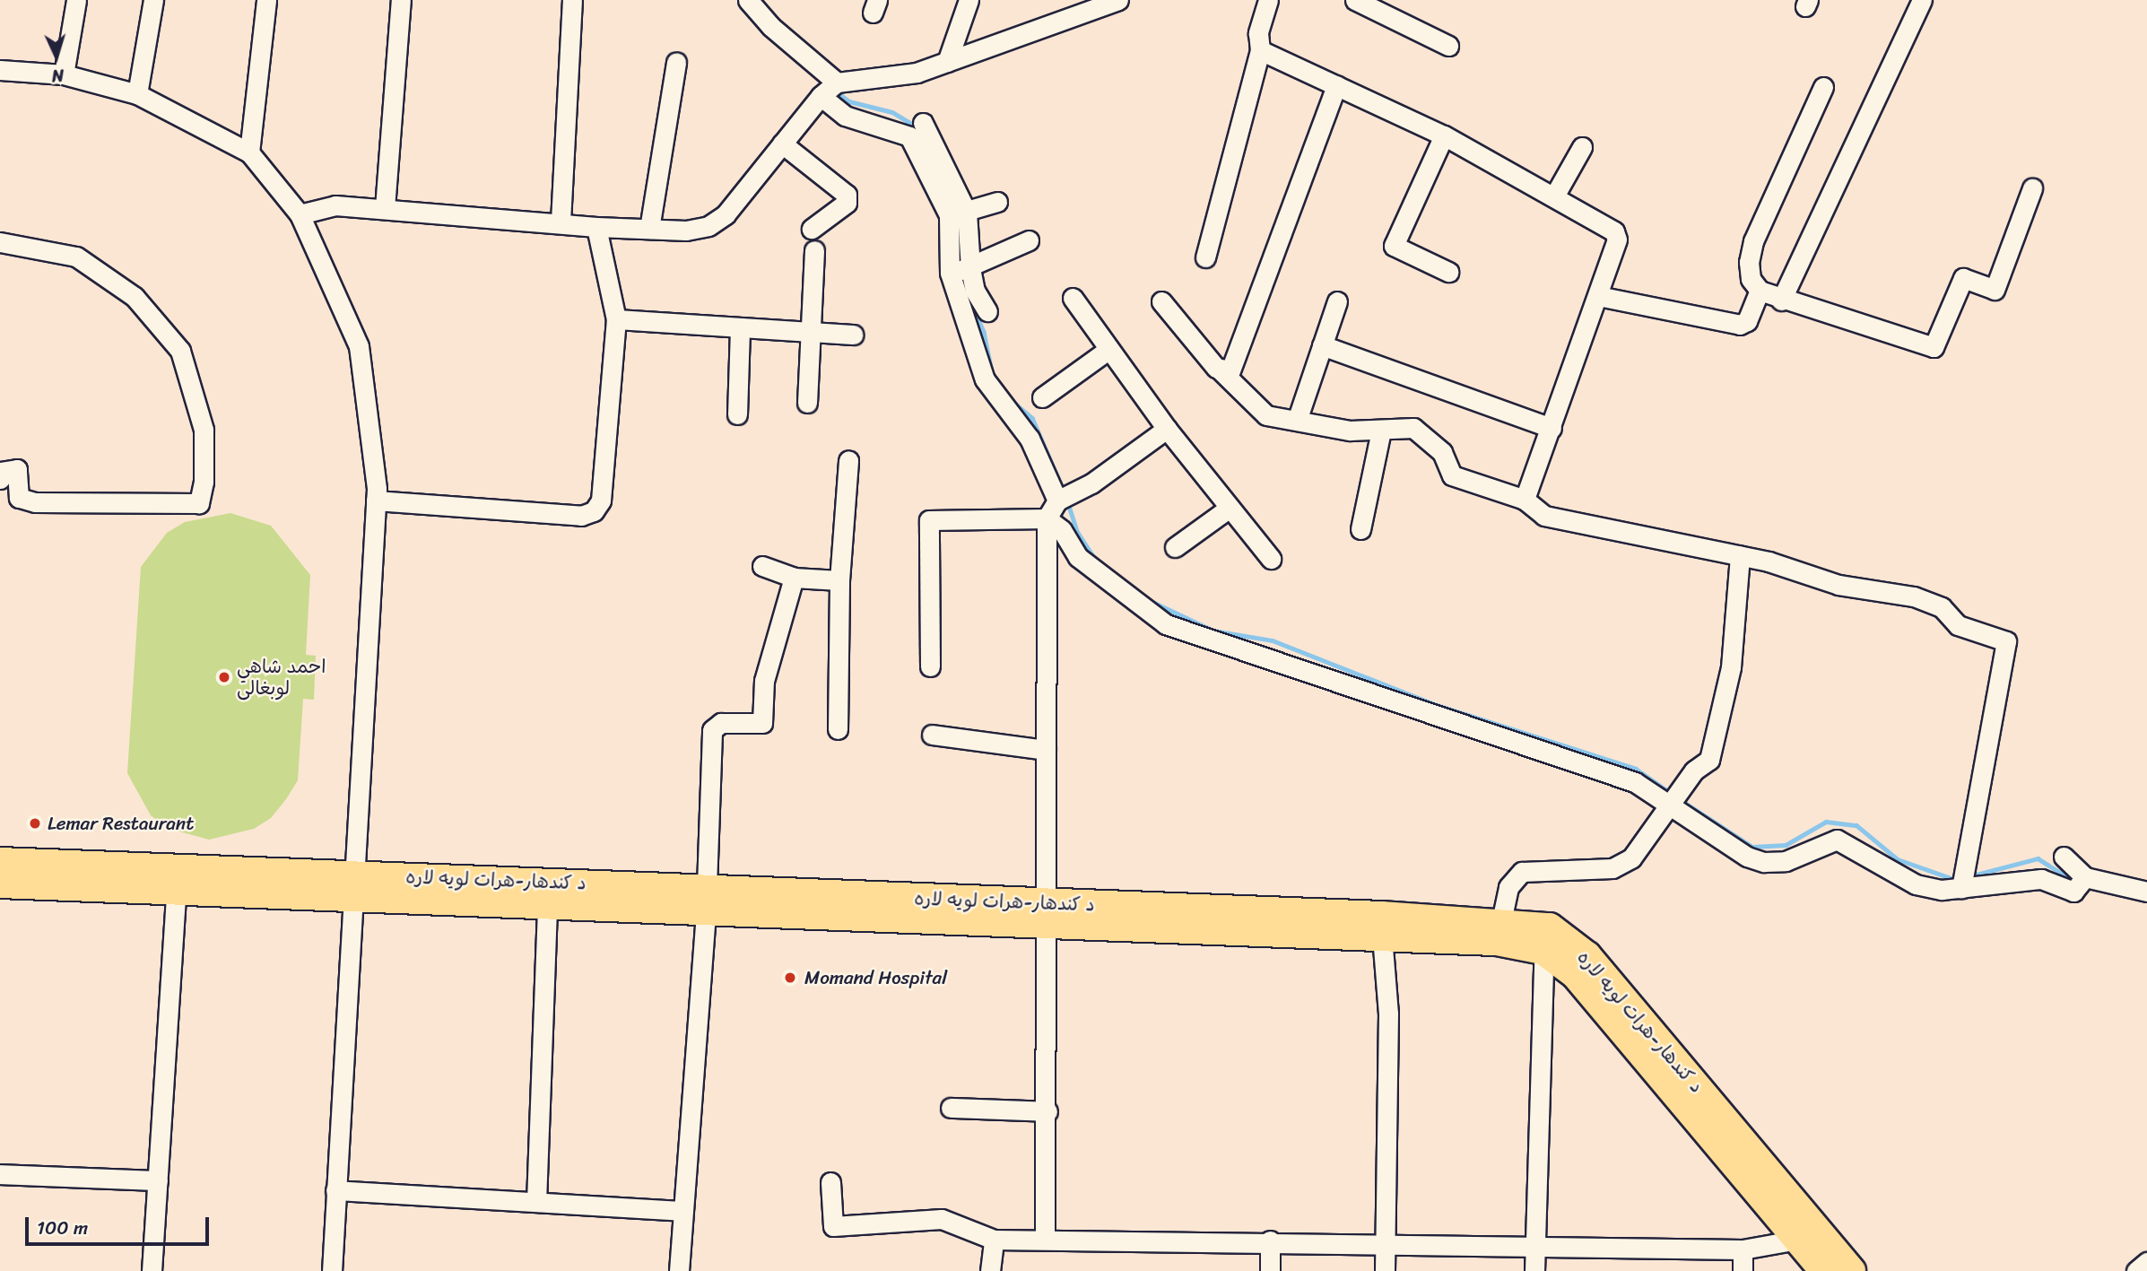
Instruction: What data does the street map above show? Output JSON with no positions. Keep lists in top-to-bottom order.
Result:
{
  "streets": {
    "highway": ["د کندهار-هرات لويه لاره"]
  },
  "places": ["احمد شاهي لوبغالی", "Lemar Restaurant", "Momand Hospital"],
  "scale_bar": "100 m",
  "north": "bottom"
}
